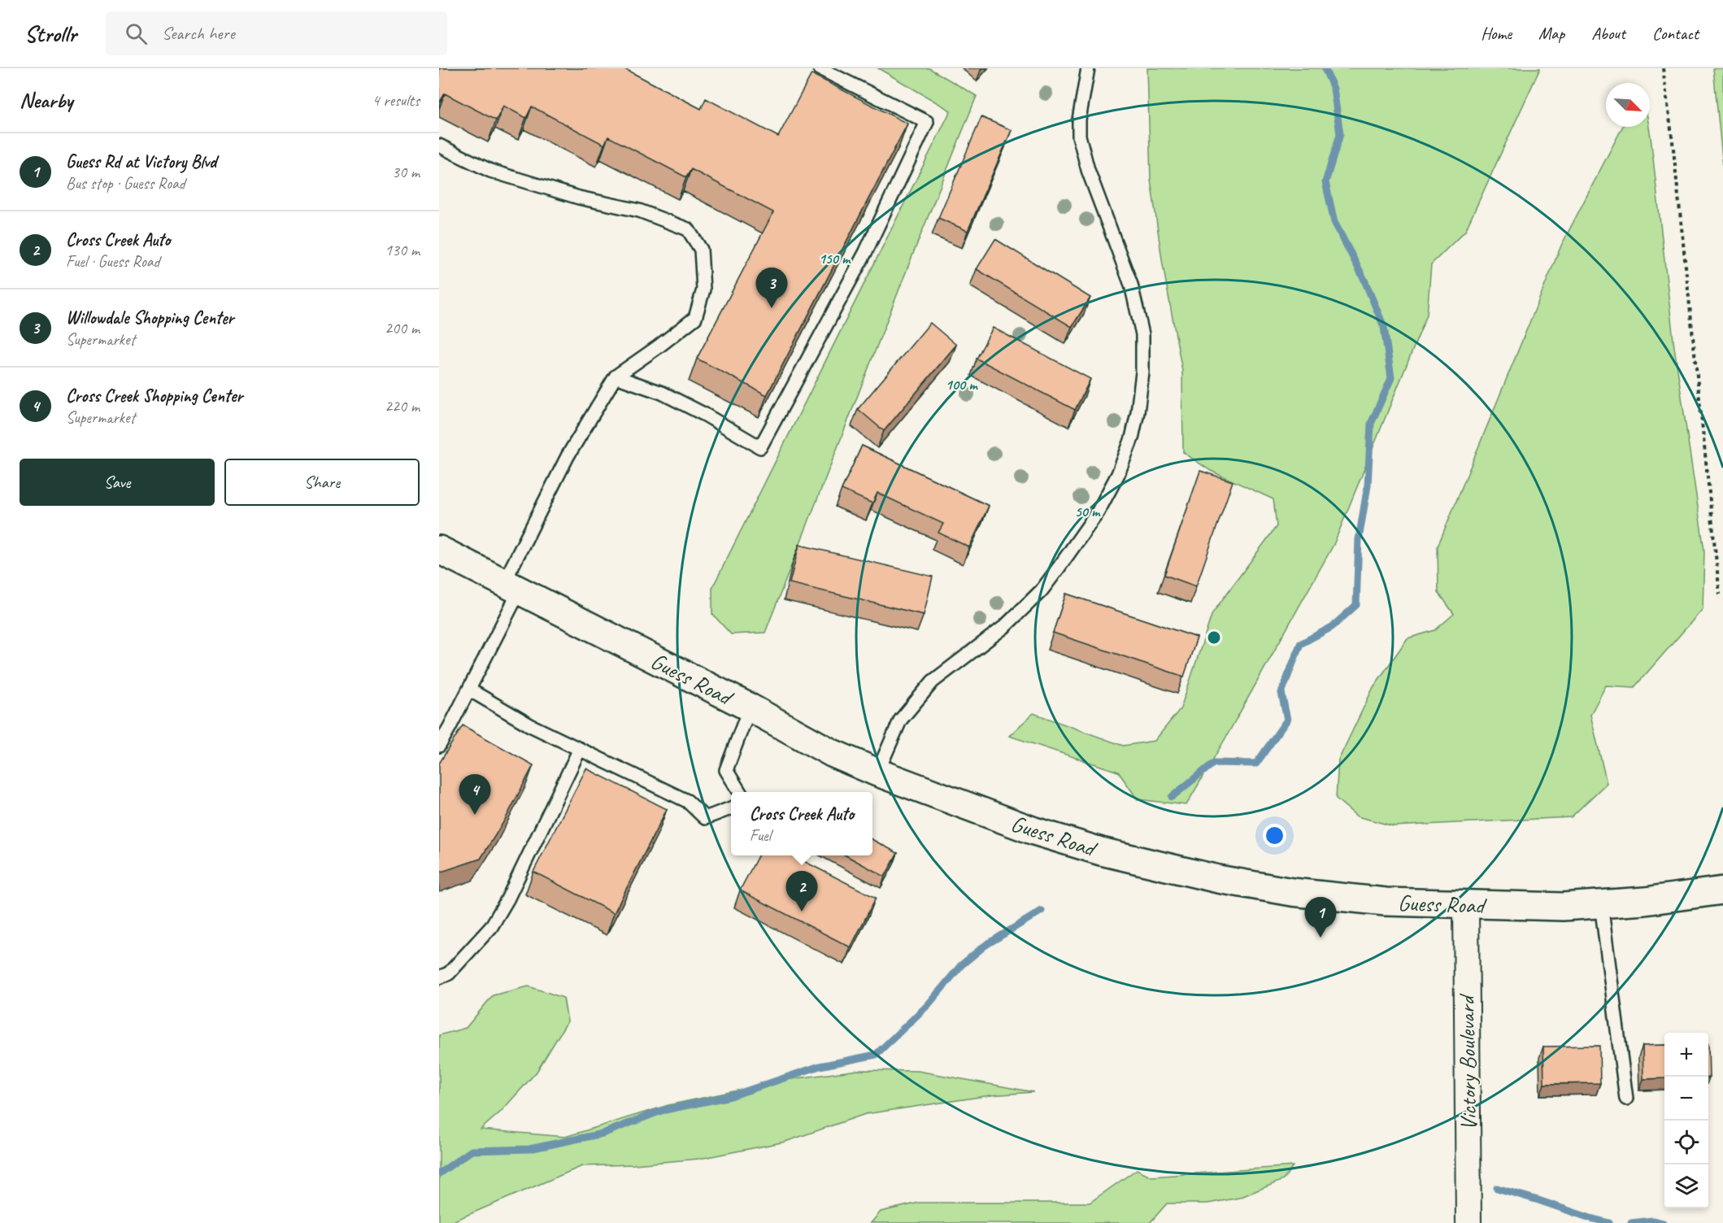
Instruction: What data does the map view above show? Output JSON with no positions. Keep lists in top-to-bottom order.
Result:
{
  "streets": {
    "main road": ["Guess Road"],
    "street": ["Victory Boulevard"]
  },
  "crossings": [
    ["Guess Road", "Victory Boulevard"]
  ],
  "north": "bottom right",
  "page": {
    "header": "Strollr",
    "search": "Search here",
    "nav": [
      "Home",
      "Map",
      "About",
      "Contact"
    ],
    "heading": ["Nearby", "4 results"],
    "list": [
      {
        "mark": "1",
        "name": "Guess Rd at Victory Blvd",
        "note": "Bus stop · Guess Road",
        "value": "30 m"
      },
      {
        "mark": "2",
        "name": "Cross Creek Auto",
        "note": "Fuel · Guess Road",
        "value": "130 m"
      },
      {
        "mark": "3",
        "name": "Willowdale Shopping Center",
        "note": "Supermarket",
        "value": "200 m"
      },
      {
        "mark": "4",
        "name": "Cross Creek Shopping Center",
        "note": "Supermarket",
        "value": "220 m"
      }
    ],
    "pins": [
      "3",
      "4",
      "2",
      "1"
    ],
    "buttons": ["Save", "Share"],
    "popup": ["Cross Creek Auto", "Fuel"],
    "map_buttons": ["+", "−"]
  },
  "rings": ["150 m", "100 m", "50 m"]
}
